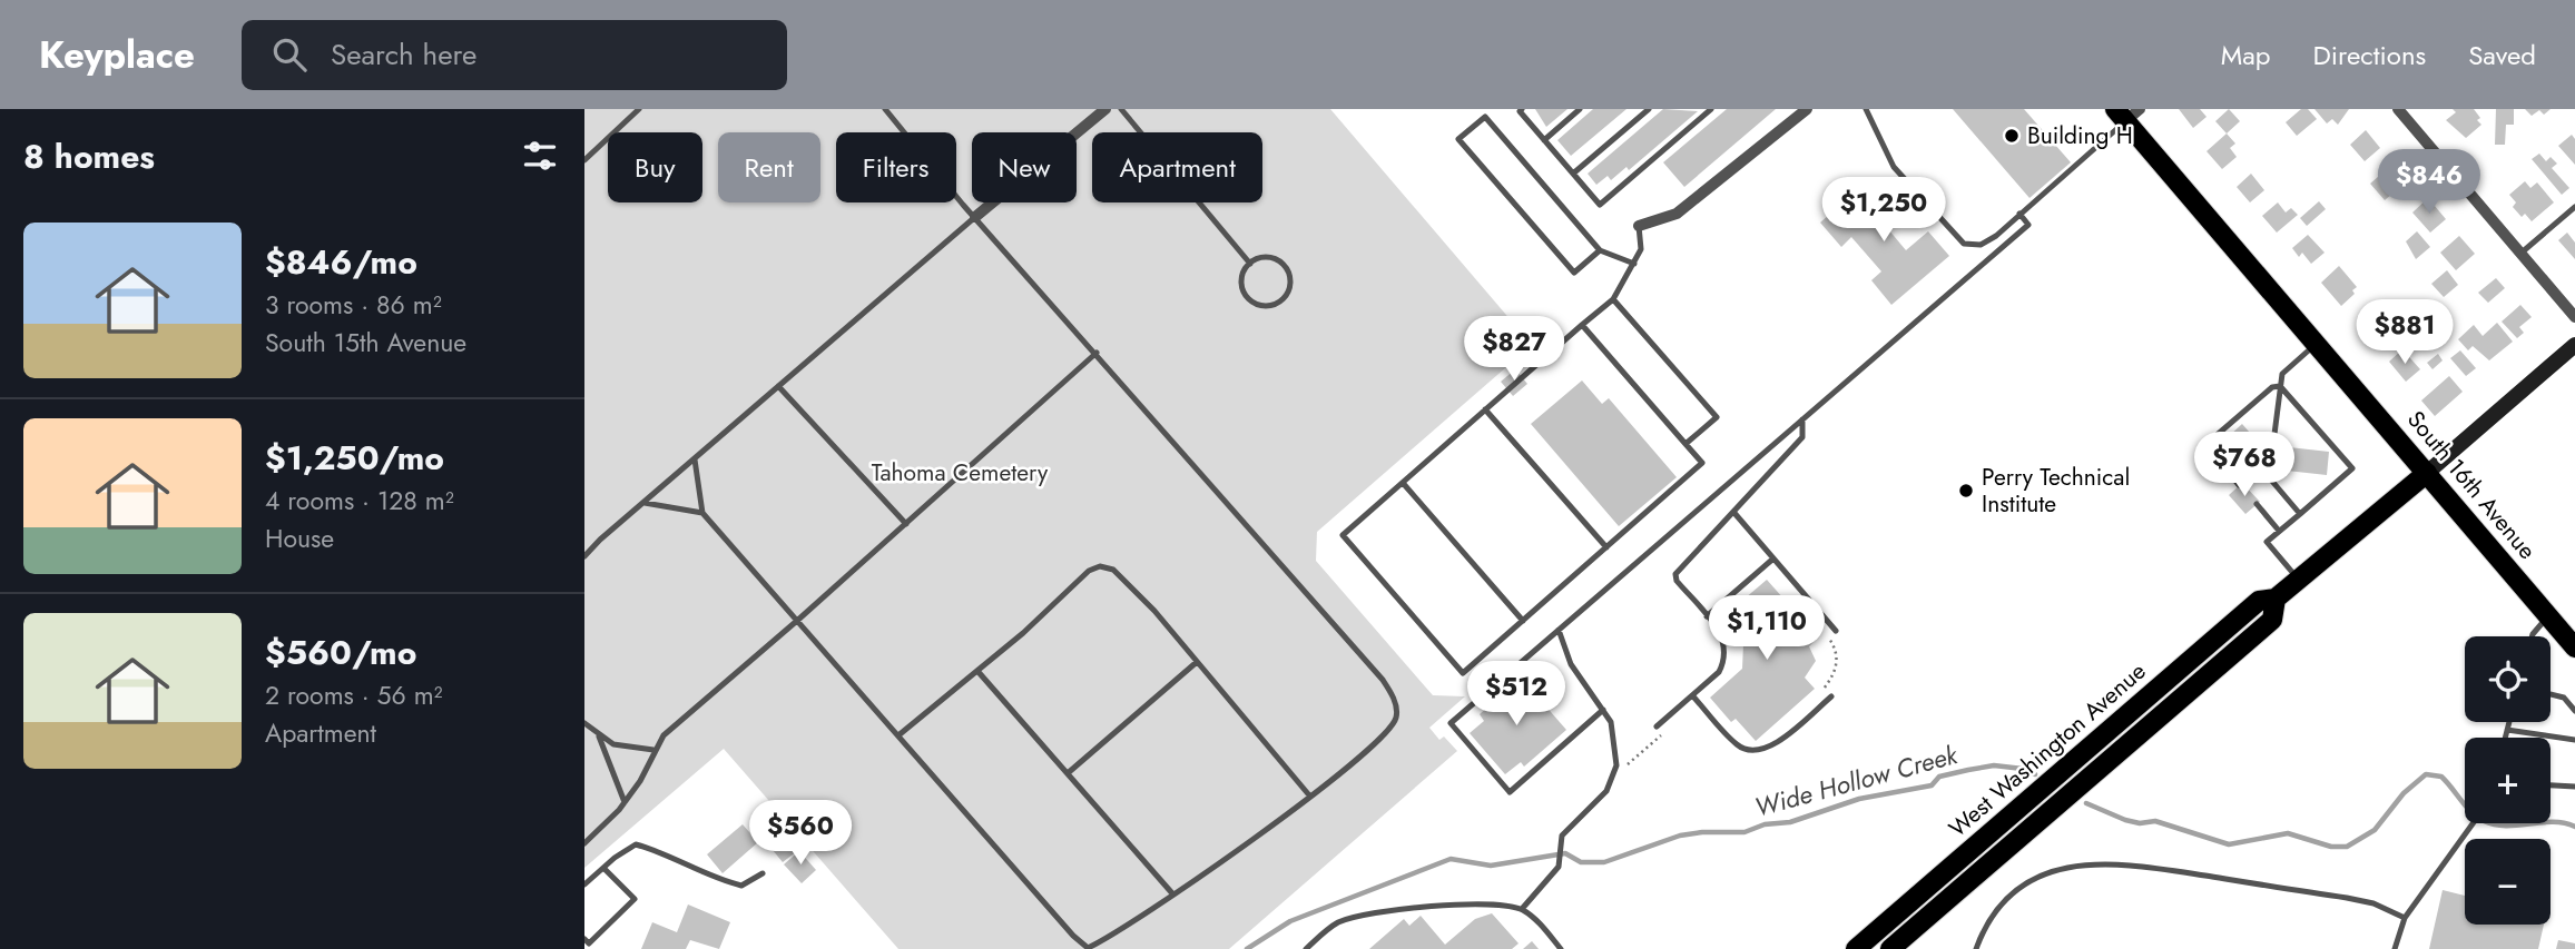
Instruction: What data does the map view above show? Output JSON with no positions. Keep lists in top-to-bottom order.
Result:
{
  "streets": {
    "main road": ["South 16th Avenue", "West Washington Avenue"]
  },
  "crossings": [
    ["South 16th Avenue", "West Washington Avenue"]
  ],
  "water": ["Wide Hollow Creek"],
  "parks": ["Tahoma Cemetery"],
  "places": ["Building H", "Perry Technical Institute"],
  "page": {
    "header": "Keyplace",
    "search": "Search here",
    "nav": ["Map", "Directions", "Saved"],
    "heading": "8 homes",
    "chip": [
      "Buy",
      "Rent",
      "Filters",
      "New",
      "Apartment"
    ],
    "price": [
      "$846",
      "$1,250",
      "$881",
      "$827",
      "$768",
      "$1,110",
      "$512",
      "$560"
    ],
    "list": [
      {
        "name": "$846/mo",
        "note": "3 rooms · 86 m² · South 15th Avenue"
      },
      {
        "name": "$1,250/mo",
        "note": "4 rooms · 128 m² · House"
      },
      {
        "name": "$560/mo",
        "note": "2 rooms · 56 m² · Apartment"
      }
    ],
    "map_buttons": ["+", "−"]
  }
}
